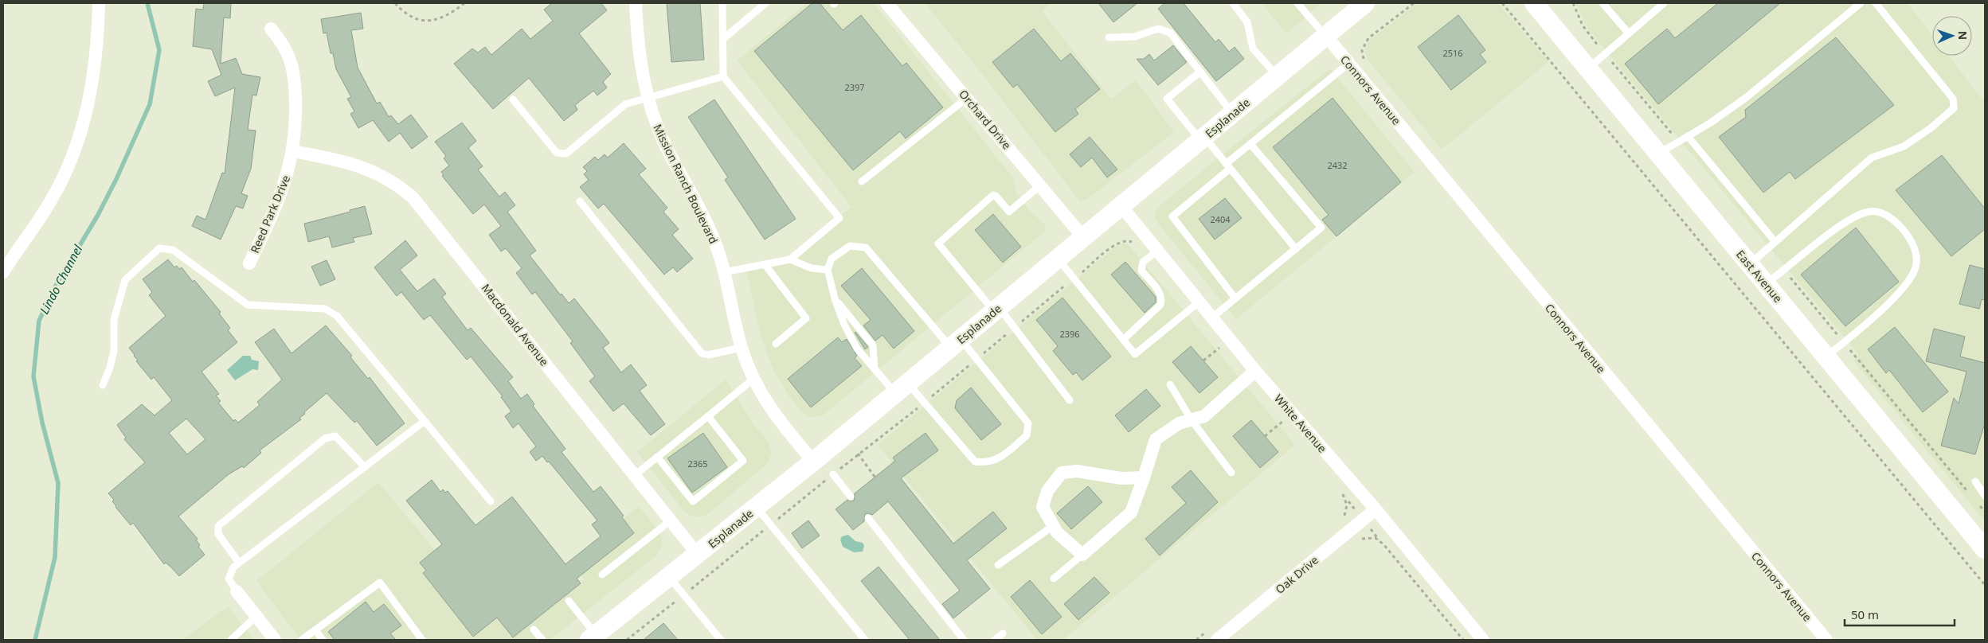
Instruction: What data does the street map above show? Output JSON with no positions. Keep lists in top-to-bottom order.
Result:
{
  "streets": {
    "main road": ["Esplanade", "East Avenue"],
    "street": [
      "Connors Avenue",
      "Orchard Drive",
      "Mission Ranch Boulevard",
      "Reed Park Drive",
      "Macdonald Avenue",
      "White Avenue",
      "Oak Drive"
    ]
  },
  "crossings": [
    ["Connors Avenue", "Esplanade"],
    ["Esplanade", "Orchard Drive"],
    ["Esplanade", "Mission Ranch Boulevard"],
    ["Esplanade", "Macdonald Avenue"],
    ["Esplanade", "White Avenue"],
    ["Reed Park Drive", "Macdonald Avenue"],
    ["White Avenue", "Oak Drive"]
  ],
  "water": ["Lindo Channel"],
  "house_numbers": [
    "2516",
    "2397",
    "2432",
    "2404",
    "2396",
    "2365"
  ],
  "scale_bar": "50 m",
  "north": "right"
}
